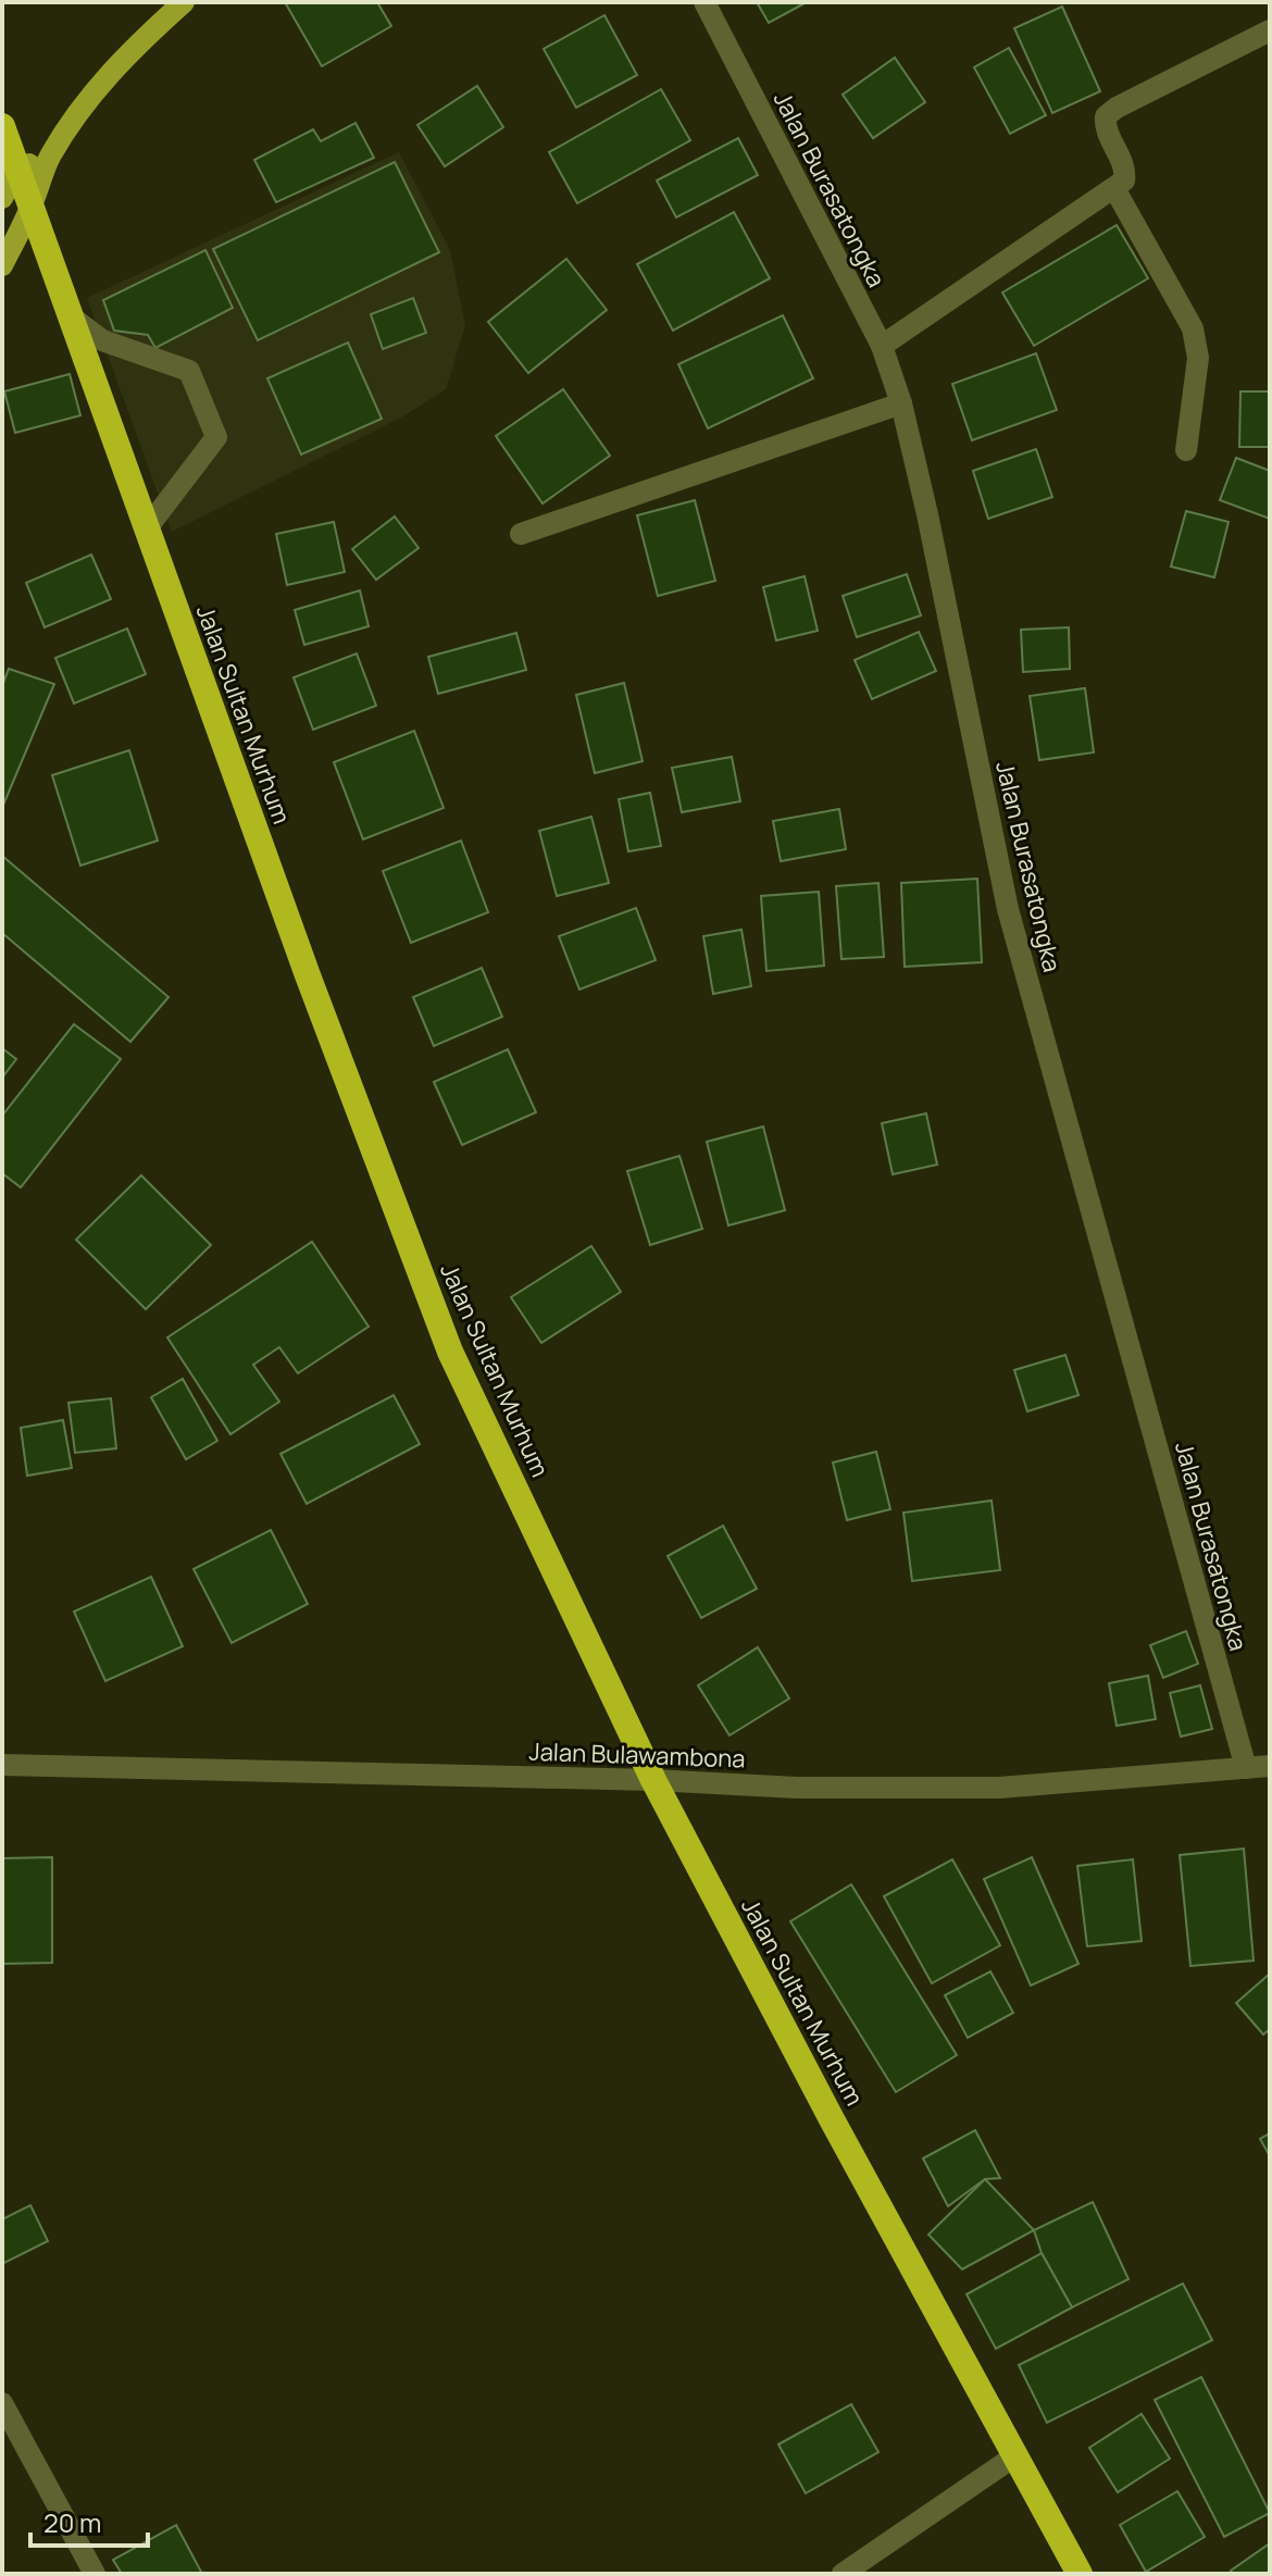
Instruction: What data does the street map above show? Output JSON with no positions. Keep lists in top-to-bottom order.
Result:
{
  "streets": {
    "highway": ["Jalan Sultan Murhum"],
    "street": ["Jalan Burasatongka", "Jalan Bulawambona"]
  },
  "crossings": [
    ["Jalan Burasatongka", "Jalan Bulawambona"],
    ["Jalan Sultan Murhum", "Jalan Bulawambona"]
  ],
  "scale_bar": "20 m"
}
